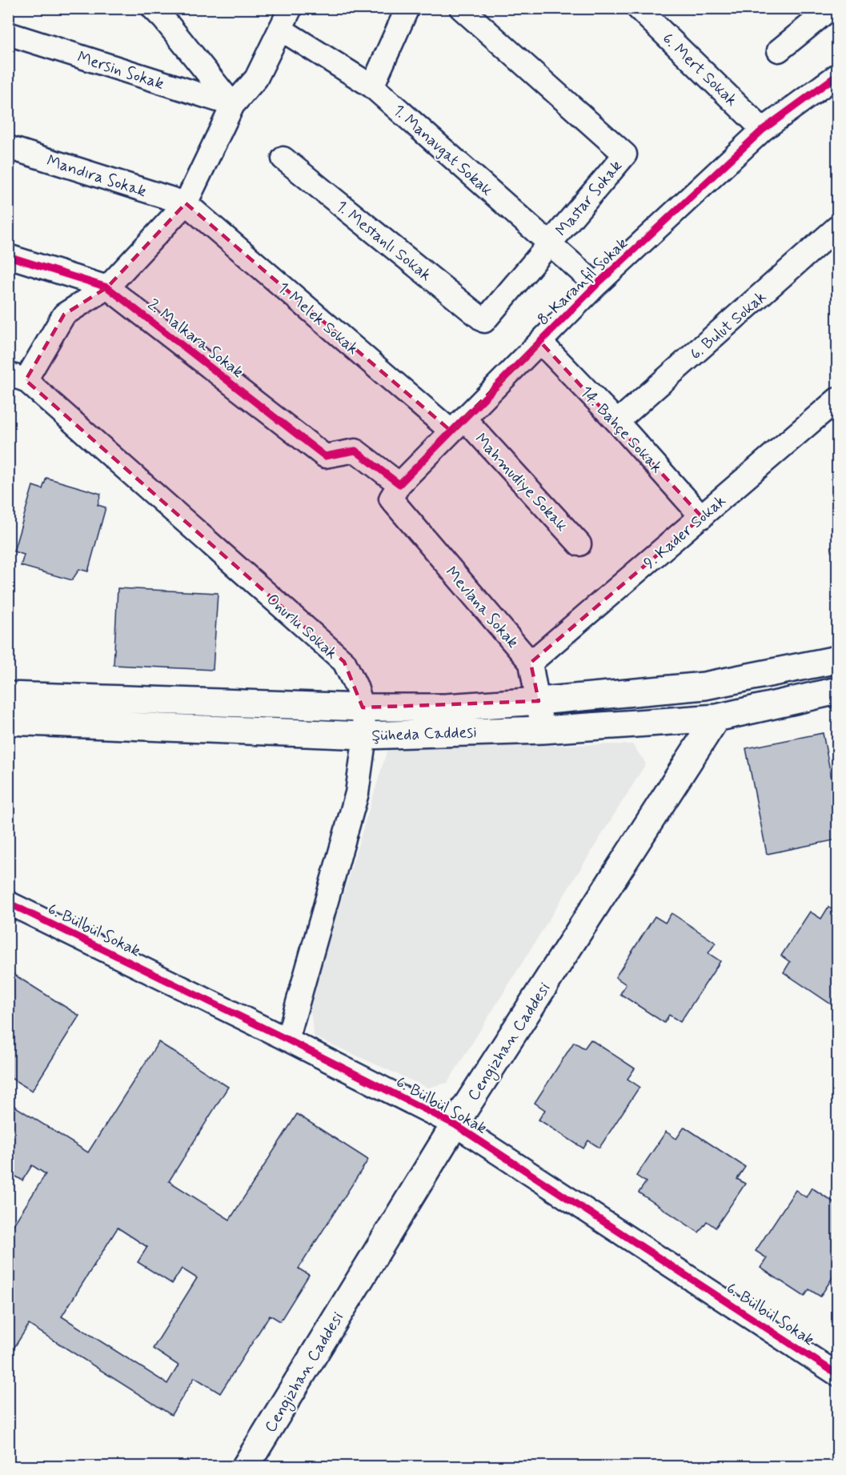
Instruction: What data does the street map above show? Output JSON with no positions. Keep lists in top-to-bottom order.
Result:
{
  "streets": {
    "main road": ["Şüheda Caddesi", "Cengizhan Caddesi"],
    "street": [
      "6. Mert Sokak",
      "Mersin Sokak",
      "1. Manavgat Sokak",
      "Mandıra Sokak",
      "Mastar Sokak",
      "1. Mestanlı Sokak",
      "8. Karanfil Sokak",
      "1. Melek Sokak",
      "6. Bulut Sokak",
      "2. Malkara Sokak",
      "14. Bahçe Sokak",
      "Mahmudiye Sokak",
      "9. Kader Sokak",
      "Mevlana Sokak",
      "Onurlu Sokak",
      "6. Bülbül Sokak"
    ]
  },
  "crossings": [
    ["6. Mert Sokak", "8. Karanfil Sokak"],
    ["1. Manavgat Sokak", "Mastar Sokak"],
    ["1. Manavgat Sokak", "8. Karanfil Sokak"],
    ["Mandıra Sokak", "1. Melek Sokak"],
    ["Mastar Sokak", "1. Mestanlı Sokak"],
    ["8. Karanfil Sokak", "1. Melek Sokak"],
    ["8. Karanfil Sokak", "2. Malkara Sokak"],
    ["8. Karanfil Sokak", "14. Bahçe Sokak"],
    ["8. Karanfil Sokak", "Mahmudiye Sokak"],
    ["8. Karanfil Sokak", "Mevlana Sokak"],
    ["1. Melek Sokak", "Mahmudiye Sokak"],
    ["6. Bulut Sokak", "14. Bahçe Sokak"],
    ["2. Malkara Sokak", "Mevlana Sokak"],
    ["14. Bahçe Sokak", "9. Kader Sokak"],
    ["9. Kader Sokak", "Mevlana Sokak"],
    ["Mevlana Sokak", "Şüheda Caddesi"],
    ["Onurlu Sokak", "Şüheda Caddesi"],
    ["Onurlu Sokak", "6. Bülbül Sokak"],
    ["Şüheda Caddesi", "Cengizhan Caddesi"],
    ["6. Bülbül Sokak", "Cengizhan Caddesi"]
  ]
}
